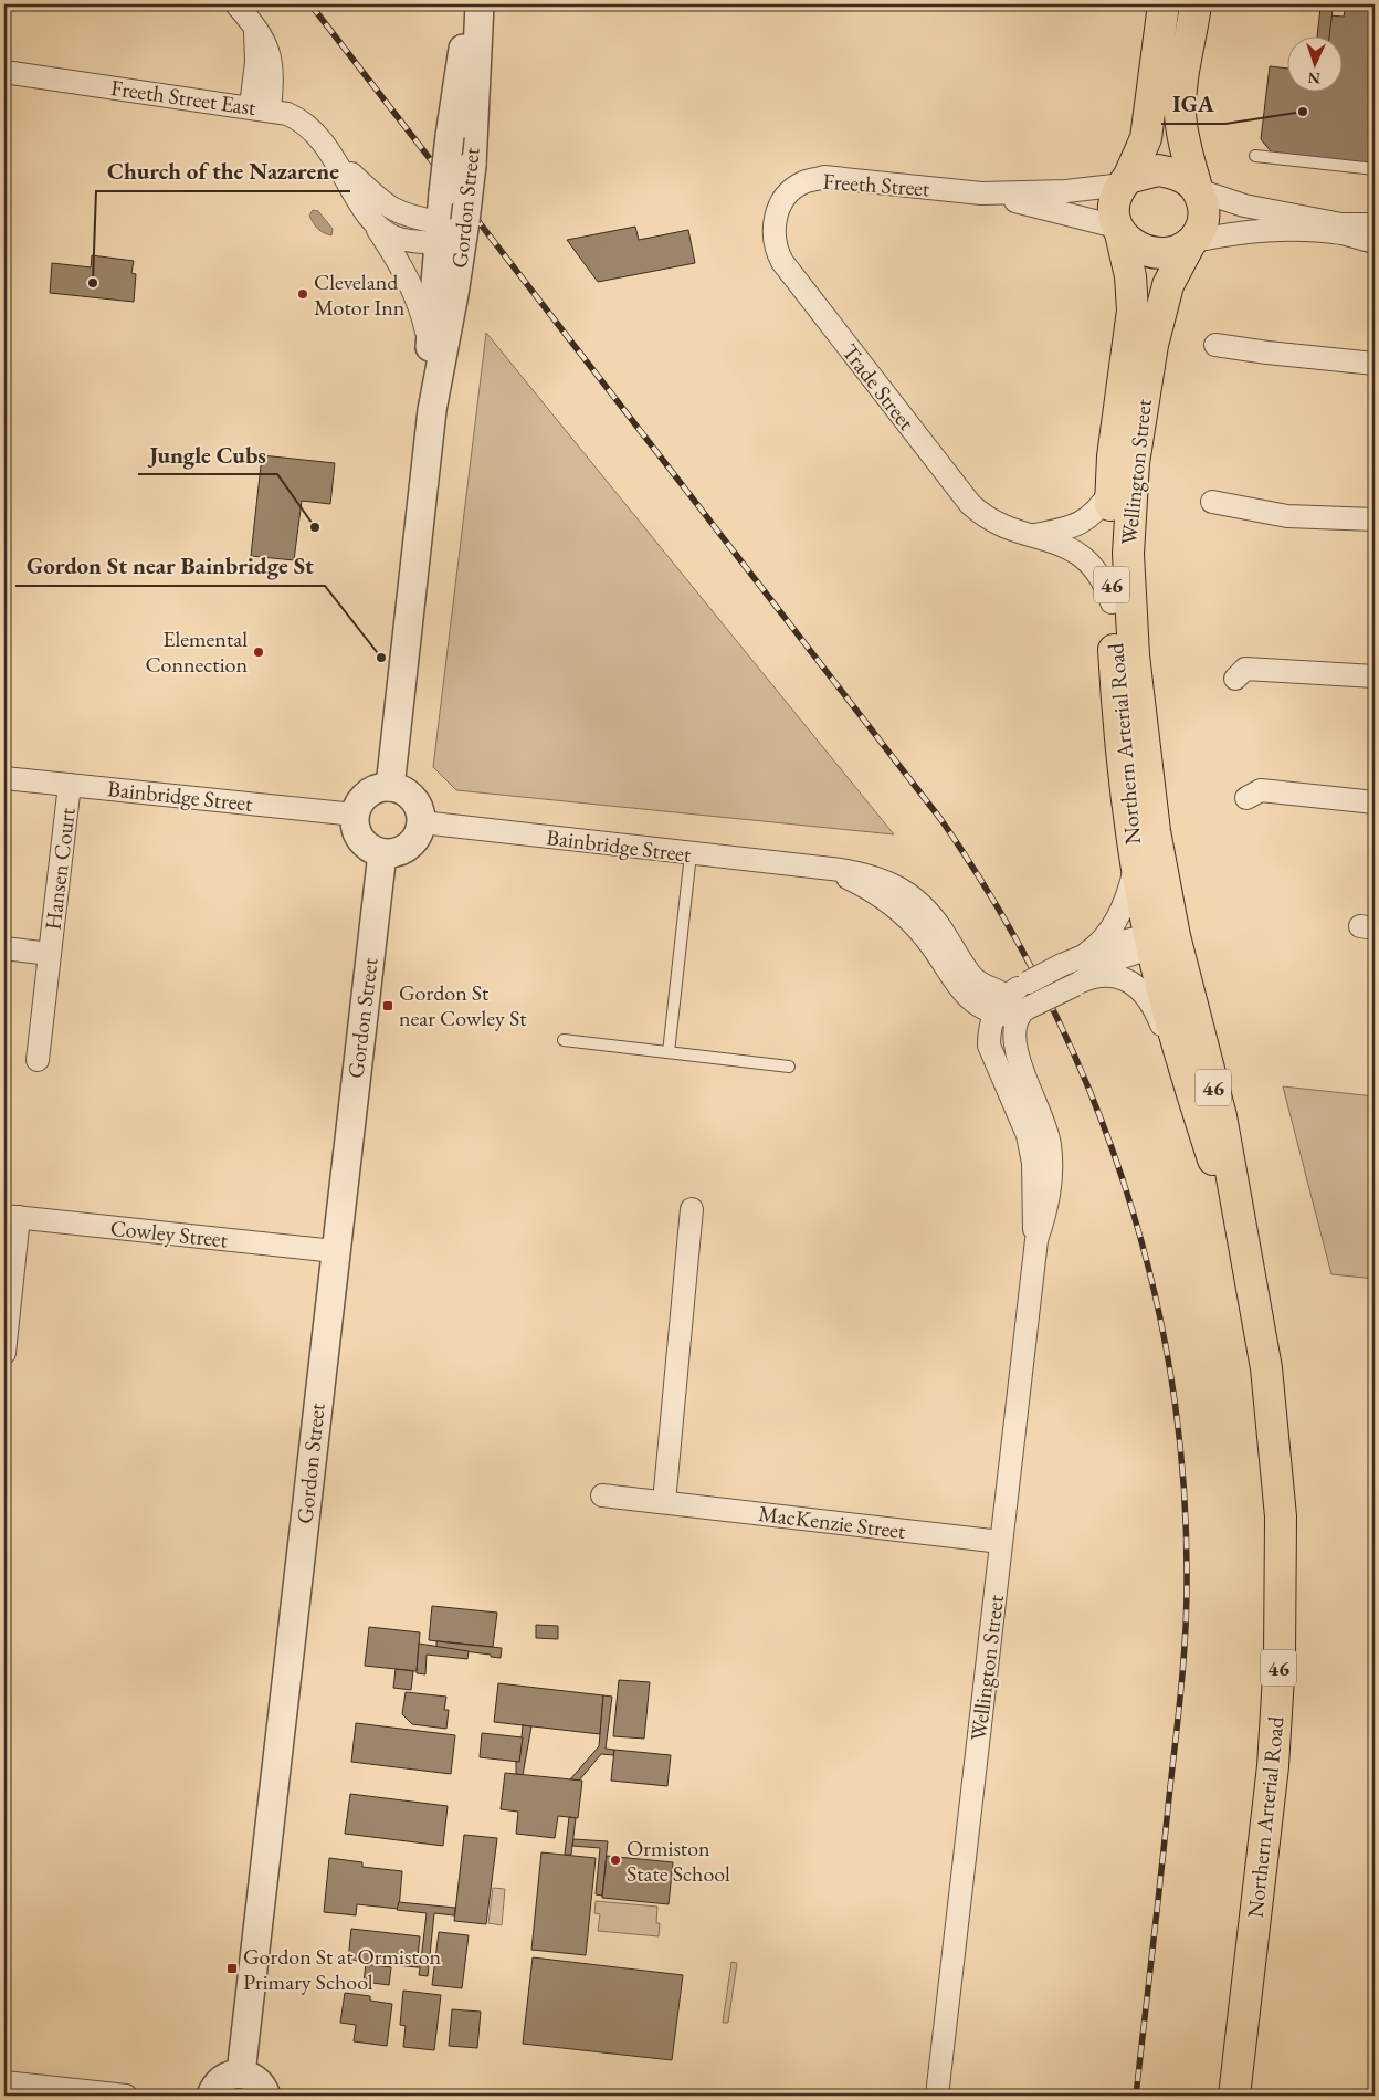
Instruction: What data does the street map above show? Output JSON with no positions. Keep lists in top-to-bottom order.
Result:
{
  "streets": {
    "main road": ["Wellington Street", "46", "Northern Arterial Road"],
    "street": [
      "Freeth Street East",
      "Freeth Street",
      "Gordon Street",
      "Trade Street",
      "Bainbridge Street",
      "Hansen Court",
      "Cowley Street",
      "MacKenzie Street"
    ]
  },
  "crossings": [
    ["Freeth Street East", "Gordon Street"],
    ["Freeth Street", "Trade Street"],
    ["Freeth Street", "Wellington Street"],
    ["Freeth Street", "46"],
    ["Freeth Street", "Northern Arterial Road"],
    ["Gordon Street", "Bainbridge Street"],
    ["Gordon Street", "Cowley Street"],
    ["Trade Street", "Northern Arterial Road"],
    ["Wellington Street", "46"],
    ["Wellington Street", "Northern Arterial Road"],
    ["Wellington Street", "Bainbridge Street"],
    ["Wellington Street", "MacKenzie Street"],
    ["46", "Northern Arterial Road"],
    ["Bainbridge Street", "Hansen Court"]
  ],
  "places": {
    "other": [
      "IGA",
      "Church of the Nazarene",
      "Cleveland Motor Inn",
      "Jungle Cubs",
      "Elemental Connection",
      "Gordon St near Bainbridge St",
      "Ormiston State School"
    ],
    "transit": ["Gordon St near Cowley St", "Gordon St at Ormiston Primary School"]
  },
  "north": "bottom"
}
